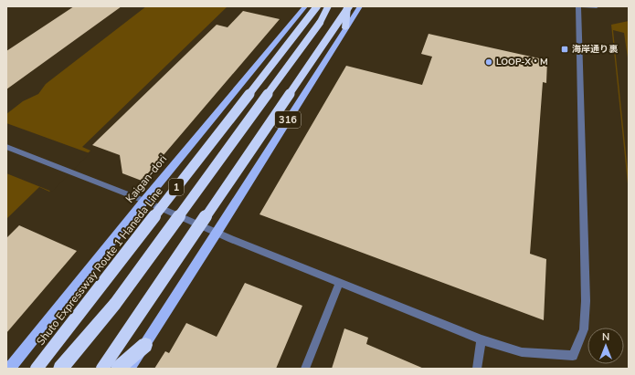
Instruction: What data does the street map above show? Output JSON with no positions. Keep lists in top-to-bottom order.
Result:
{
  "streets": {
    "highway": ["1", "Shuto Expressway Route 1 Haneda Line"],
    "main road": ["316", "Kaigan-dori"]
  },
  "places": {
    "transit": ["海岸通り裏"],
    "other": ["LOOP-X・M"]
  },
  "north": "top"
}
